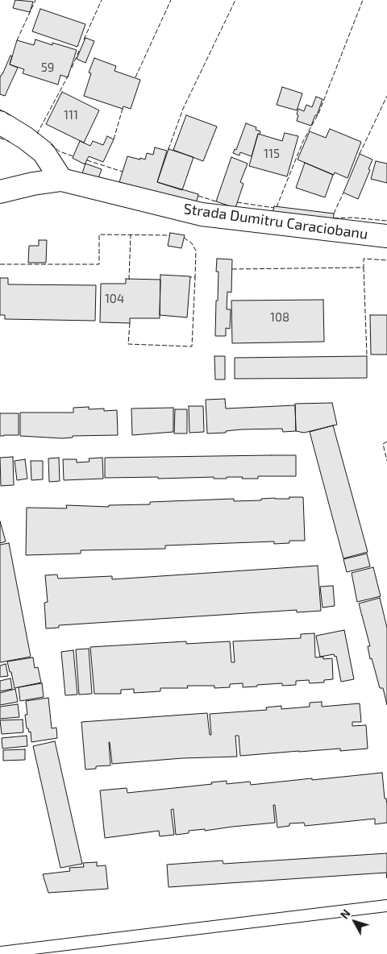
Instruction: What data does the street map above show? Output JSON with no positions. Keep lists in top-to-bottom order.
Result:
{
  "streets": {
    "street": ["Strada Dumitru Caraciobanu"]
  },
  "house_numbers": [
    "59",
    "111",
    "115",
    "104",
    "108"
  ],
  "north": "top left"
}
